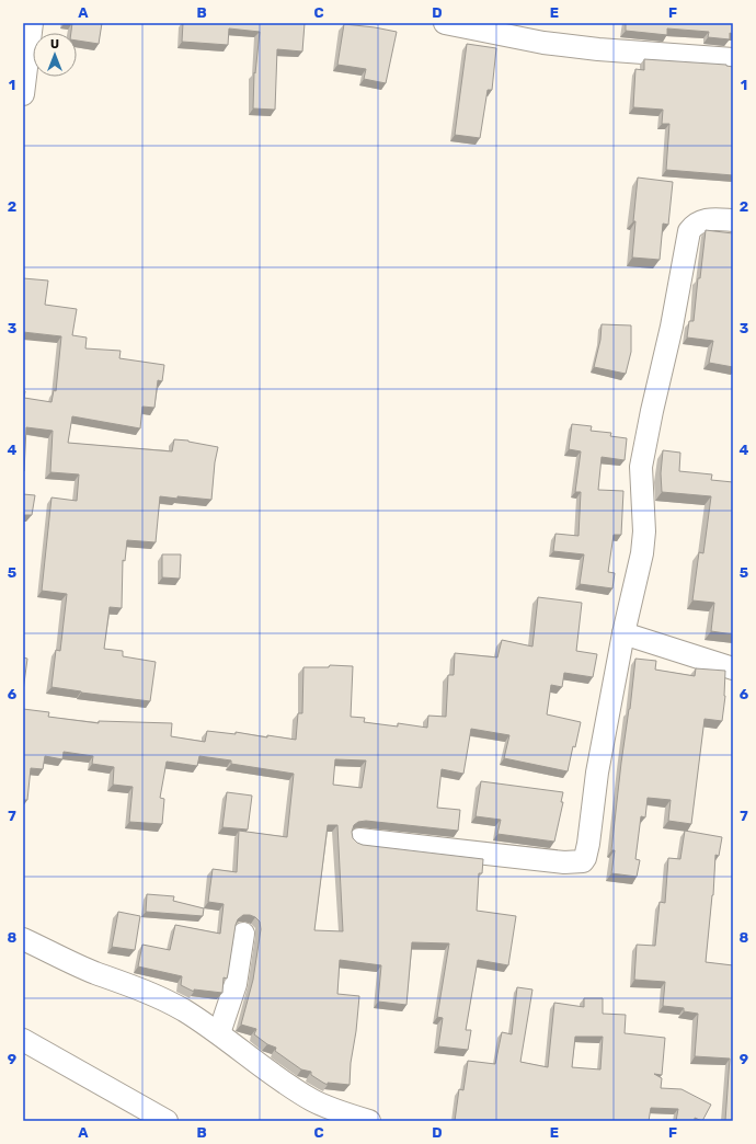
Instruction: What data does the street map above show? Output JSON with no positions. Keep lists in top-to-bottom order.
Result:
{
  "north": "top",
  "grid": {
    "columns": [
      "A",
      "B",
      "C",
      "D",
      "E",
      "F"
    ],
    "rows": [
      "1",
      "2",
      "3",
      "4",
      "5",
      "6",
      "7",
      "8",
      "9"
    ]
  }
}
